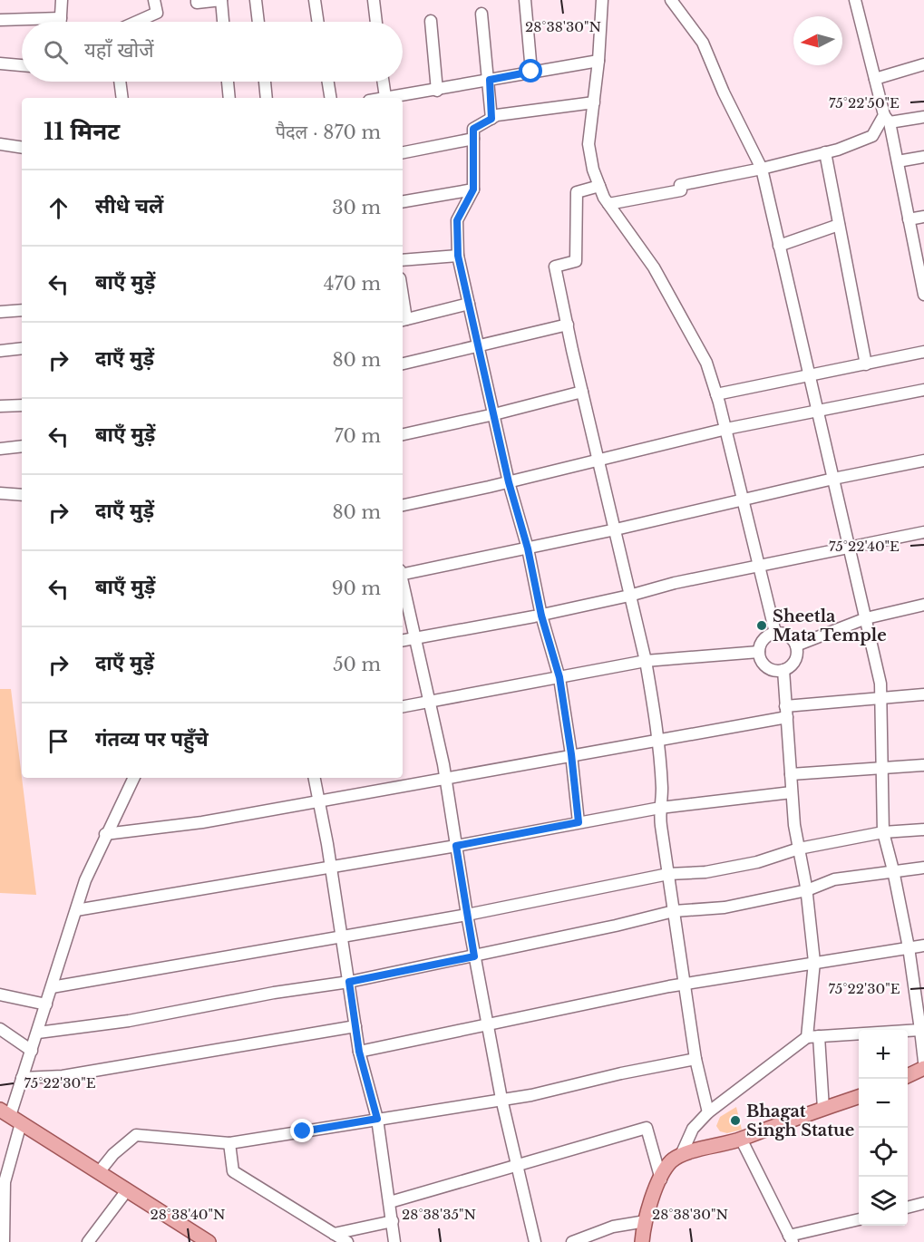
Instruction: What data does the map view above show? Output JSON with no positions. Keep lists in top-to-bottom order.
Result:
{
  "places": ["Sheetla Mata Temple", "Bhagat Singh Statue"],
  "north": "left",
  "page": {
    "search": "यहाँ खोजें",
    "heading": ["11 मिनट", "पैदल · 870 m"],
    "list": [
      ["सीधे चलें", "30 m"],
      ["बाएँ मुड़ें", "470 m"],
      ["दाएँ मुड़ें", "80 m"],
      ["बाएँ मुड़ें", "70 m"],
      ["दाएँ मुड़ें", "80 m"],
      ["बाएँ मुड़ें", "90 m"],
      ["दाएँ मुड़ें", "50 m"],
      "गंतव्य पर पहुँचे"
    ],
    "map_buttons": ["+", "−"]
  },
  "coordinates": [
    "28°38'30\"N",
    "75°22'50\"E",
    "75°22'40\"E",
    "75°22'30\"E",
    "28°38'40\"N",
    "28°38'35\"N"
  ]
}
